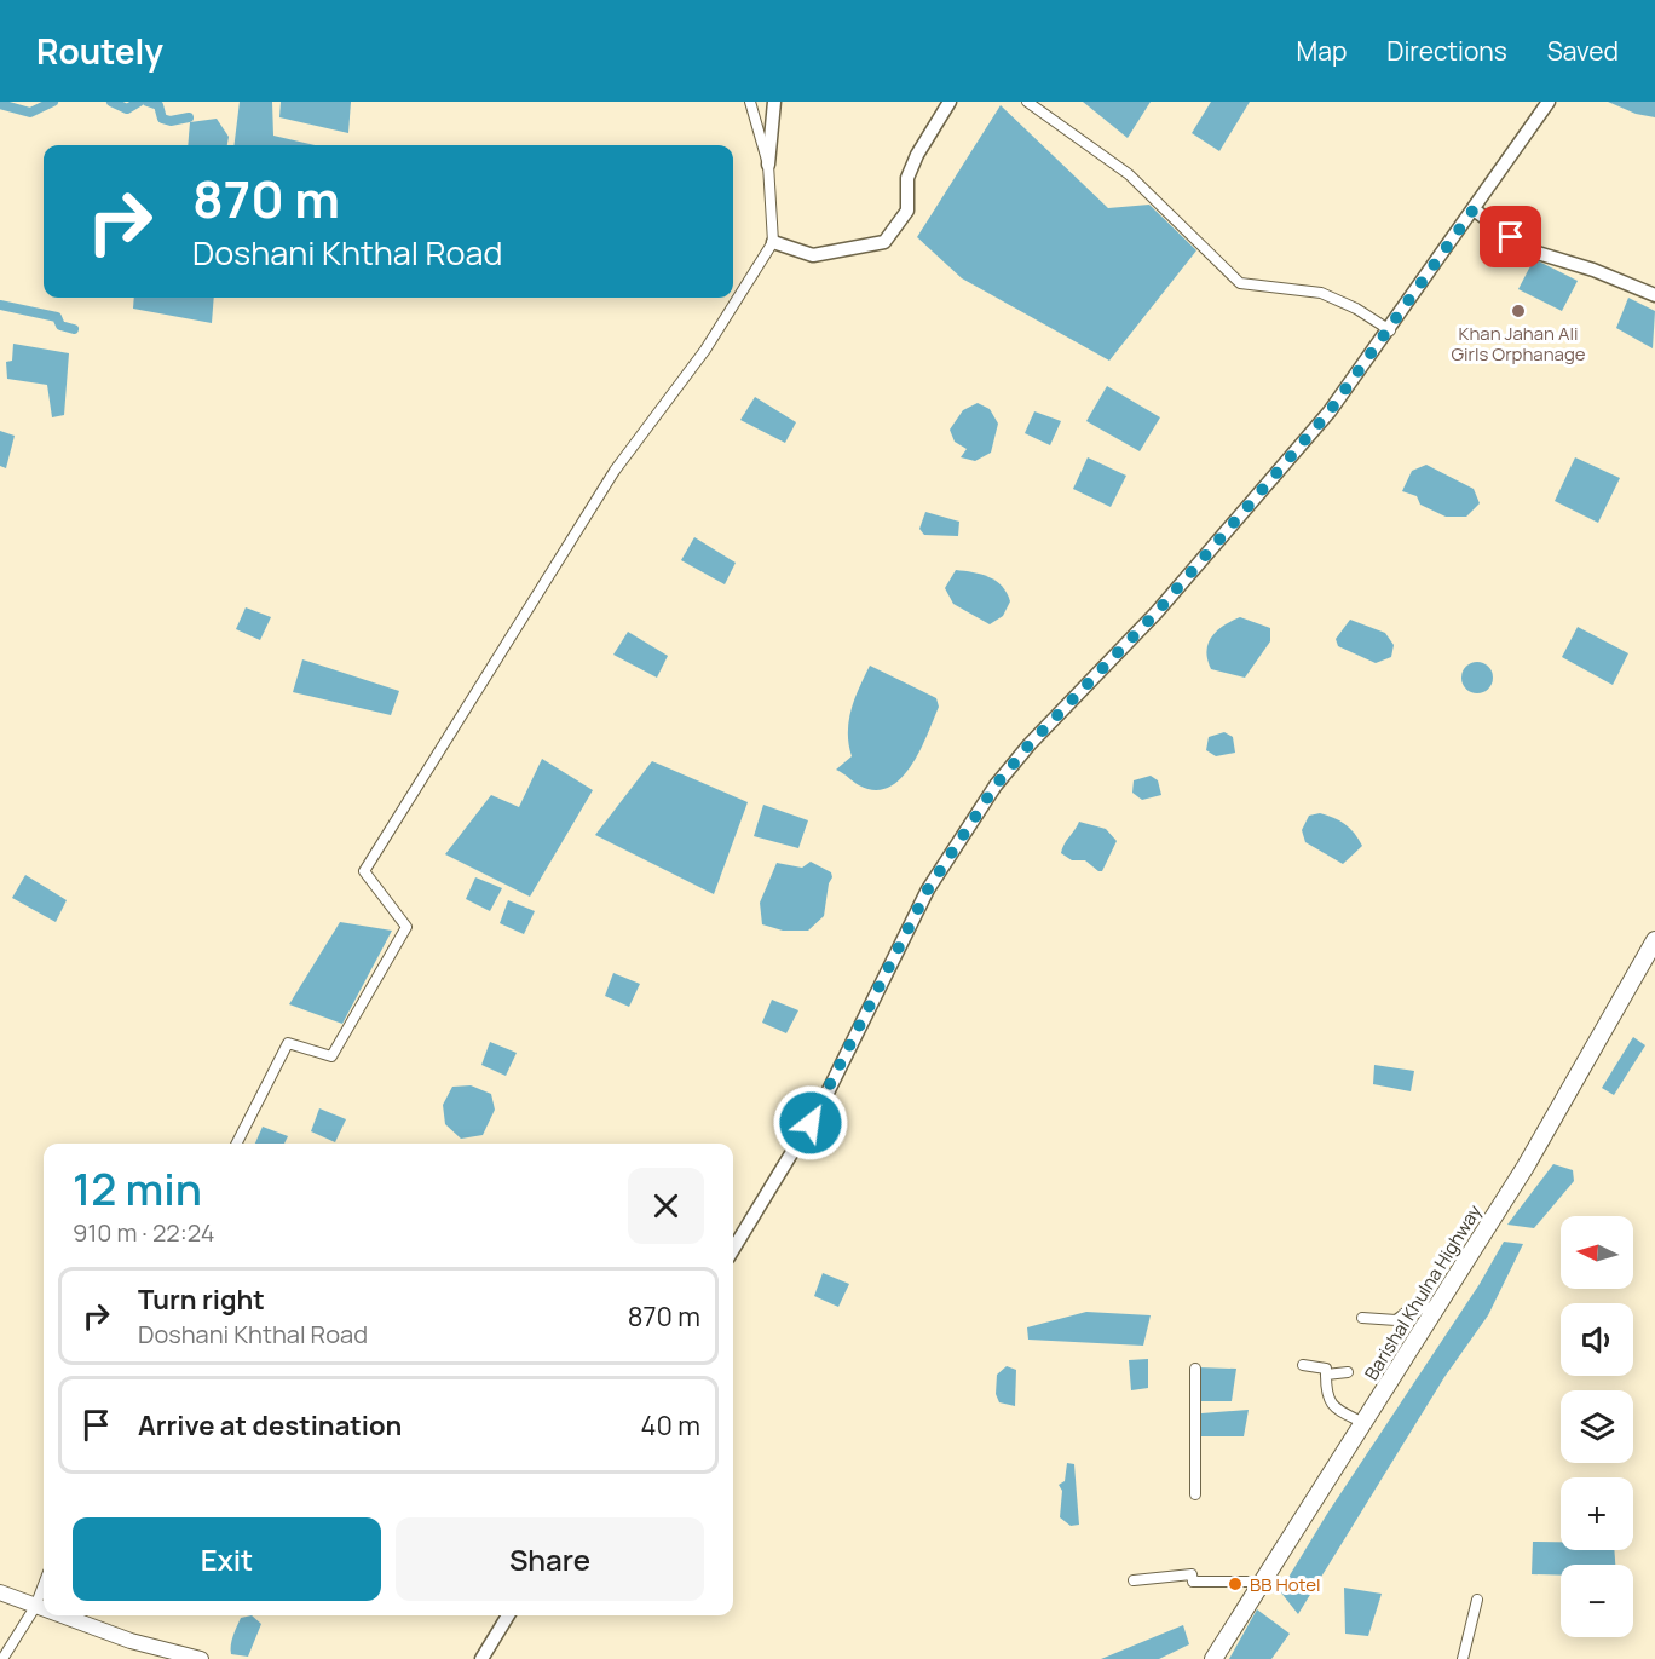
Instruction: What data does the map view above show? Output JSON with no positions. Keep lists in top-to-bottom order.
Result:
{
  "streets": {
    "highway": ["Barishal Khulna Highway"]
  },
  "places": ["Khan Jahan Ali Girls Orphanage", "BB Hotel"],
  "north": "left",
  "page": {
    "header": "Routely",
    "nav": ["Map", "Directions", "Saved"],
    "turn": ["870 m", "Doshani Khthal Road"],
    "heading": ["12 min", "910 m · 22:24"],
    "map_buttons": ["+", "−"],
    "list": [
      {
        "name": "Turn right",
        "note": "Doshani Khthal Road",
        "value": "870 m"
      },
      {
        "name": "Arrive at destination",
        "value": "40 m"
      }
    ],
    "buttons": ["Exit", "Share"]
  }
}
